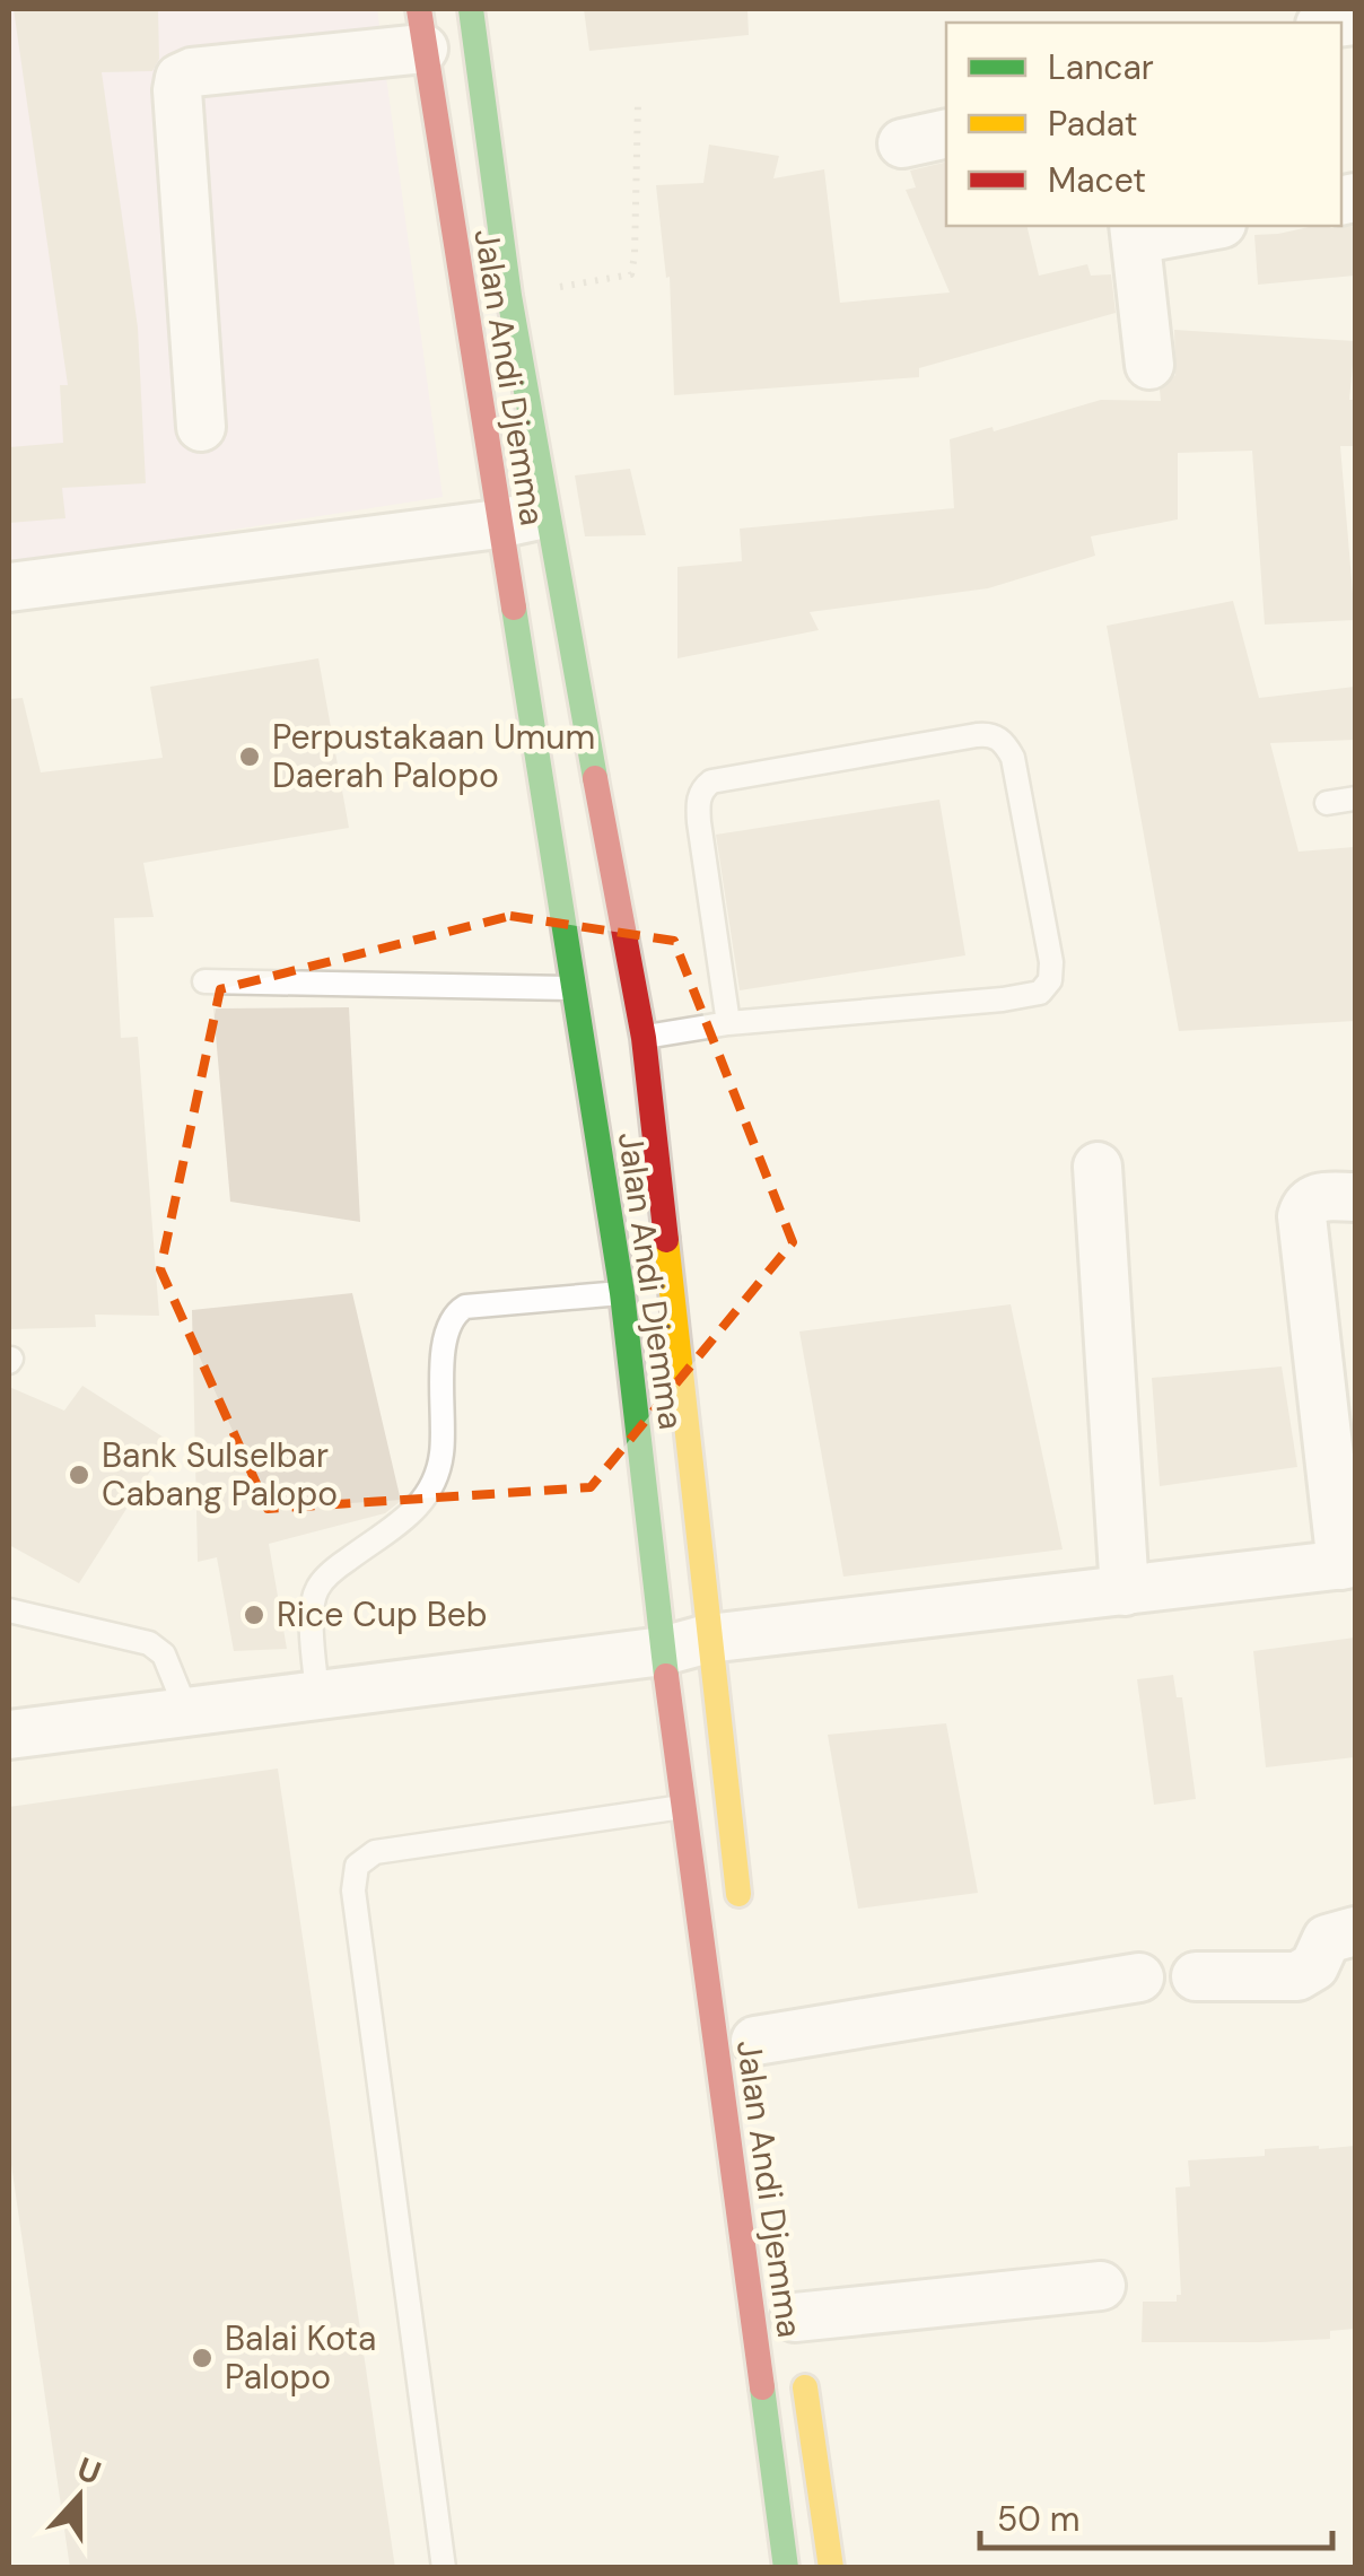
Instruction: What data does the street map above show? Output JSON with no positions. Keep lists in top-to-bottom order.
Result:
{
  "streets": {
    "highway": ["Jalan Andi Djemma"]
  },
  "places": [
    "Perpustakaan Umum Daerah Palopo",
    "Bank Sulselbar Cabang Palopo",
    "Rice Cup Beb",
    "Balai Kota Palopo"
  ],
  "legend": ["Lancar", "Padat", "Macet"],
  "scale_bar": "50 m",
  "north": "top"
}
